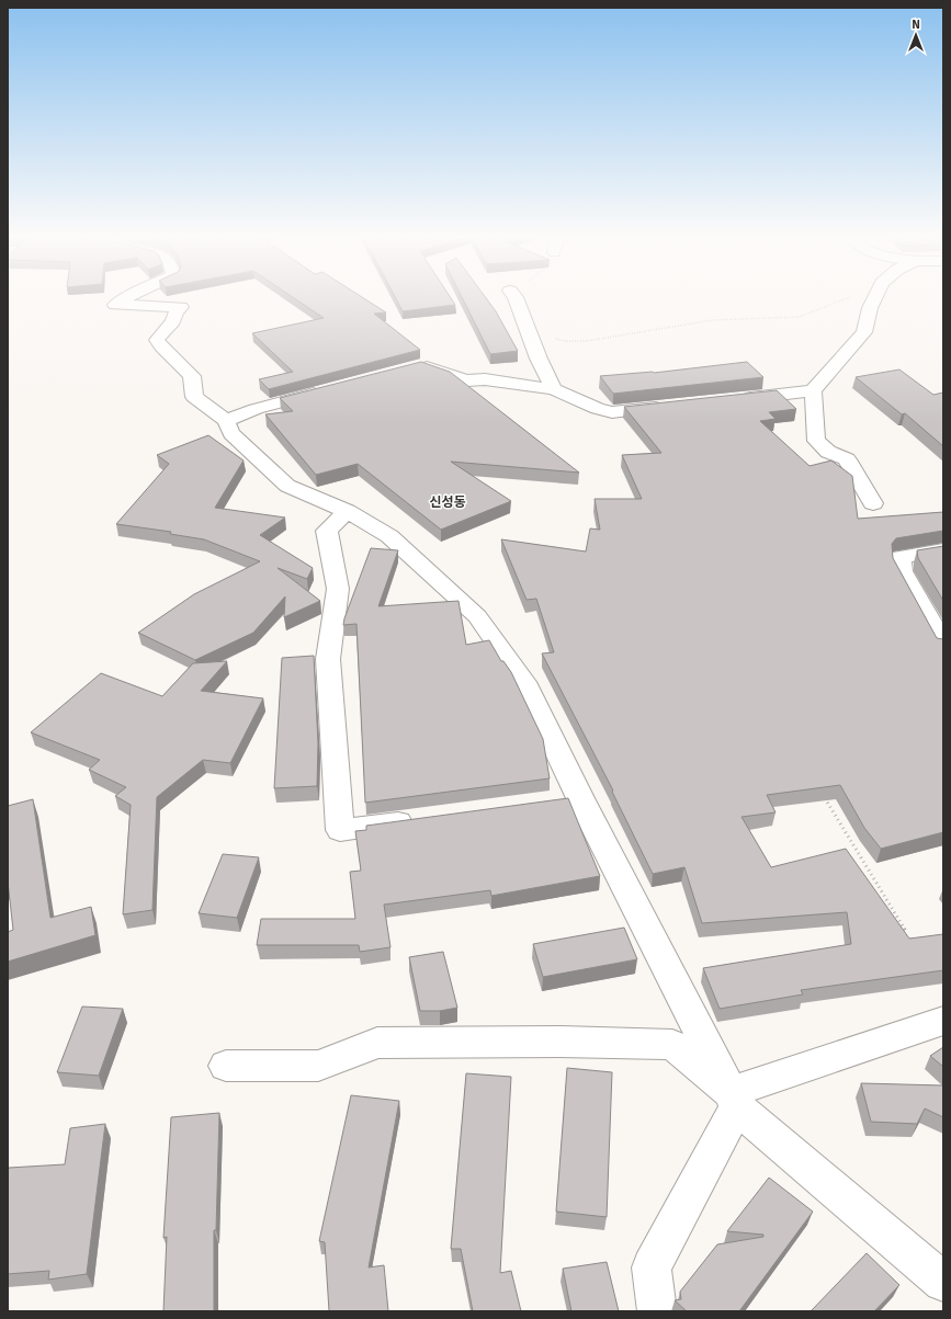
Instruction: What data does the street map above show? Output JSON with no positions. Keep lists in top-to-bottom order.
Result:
{
  "districts": ["신성동"],
  "north": "top"
}
